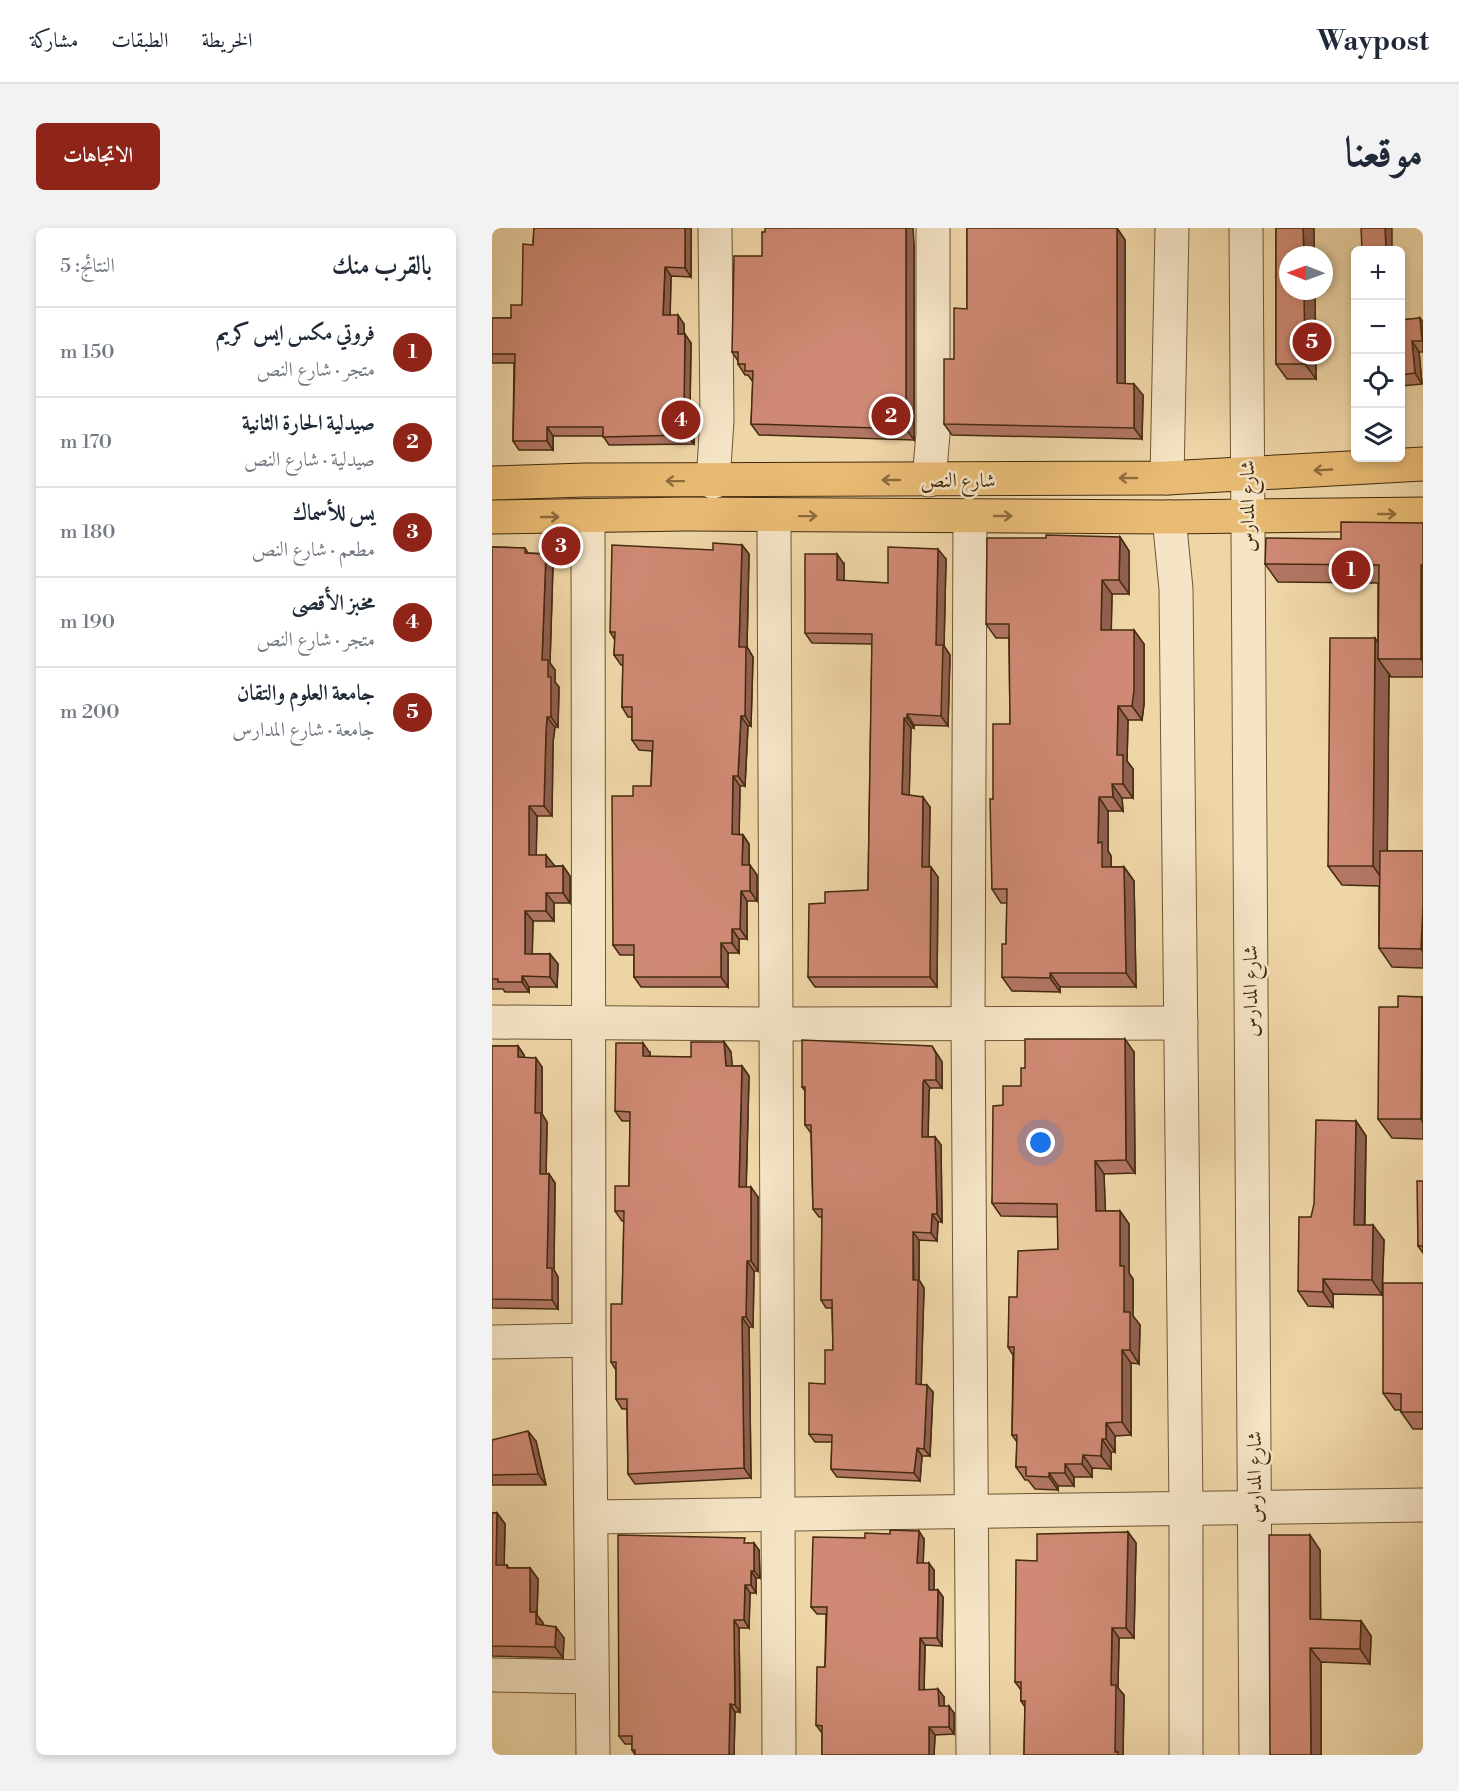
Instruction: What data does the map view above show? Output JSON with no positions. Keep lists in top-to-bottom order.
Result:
{
  "streets": {
    "main road": ["شارع النص"],
    "street": ["شارع المدارس"]
  },
  "crossings": [
    ["شارع النص", "شارع المدارس"]
  ],
  "north": "left",
  "page": {
    "header": "Waypost",
    "nav": ["الخريطة", "الطبقات", "مشاركة"],
    "title": "موقعنا",
    "buttons": "الاتجاهات",
    "heading": ["بالقرب منك", "النتائج: 5"],
    "map_buttons": ["+", "−"],
    "list": [
      {
        "mark": "1",
        "name": "فروتي مكس ايس كريم",
        "note": "متجر · شارع النص",
        "value": "150 m"
      },
      {
        "mark": "2",
        "name": "صيدلية الحارة الثانية",
        "note": "صيدلية · شارع النص",
        "value": "170 m"
      },
      {
        "mark": "3",
        "name": "يس للأسماك",
        "note": "مطعم · شارع النص",
        "value": "180 m"
      },
      {
        "mark": "4",
        "name": "مخبز الأقصى",
        "note": "متجر · شارع النص",
        "value": "190 m"
      },
      {
        "mark": "5",
        "name": "جامعة العلوم والتقان",
        "note": "جامعة · شارع المدارس",
        "value": "200 m"
      }
    ],
    "pins": [
      "5",
      "2",
      "4",
      "3",
      "1"
    ]
  }
}
